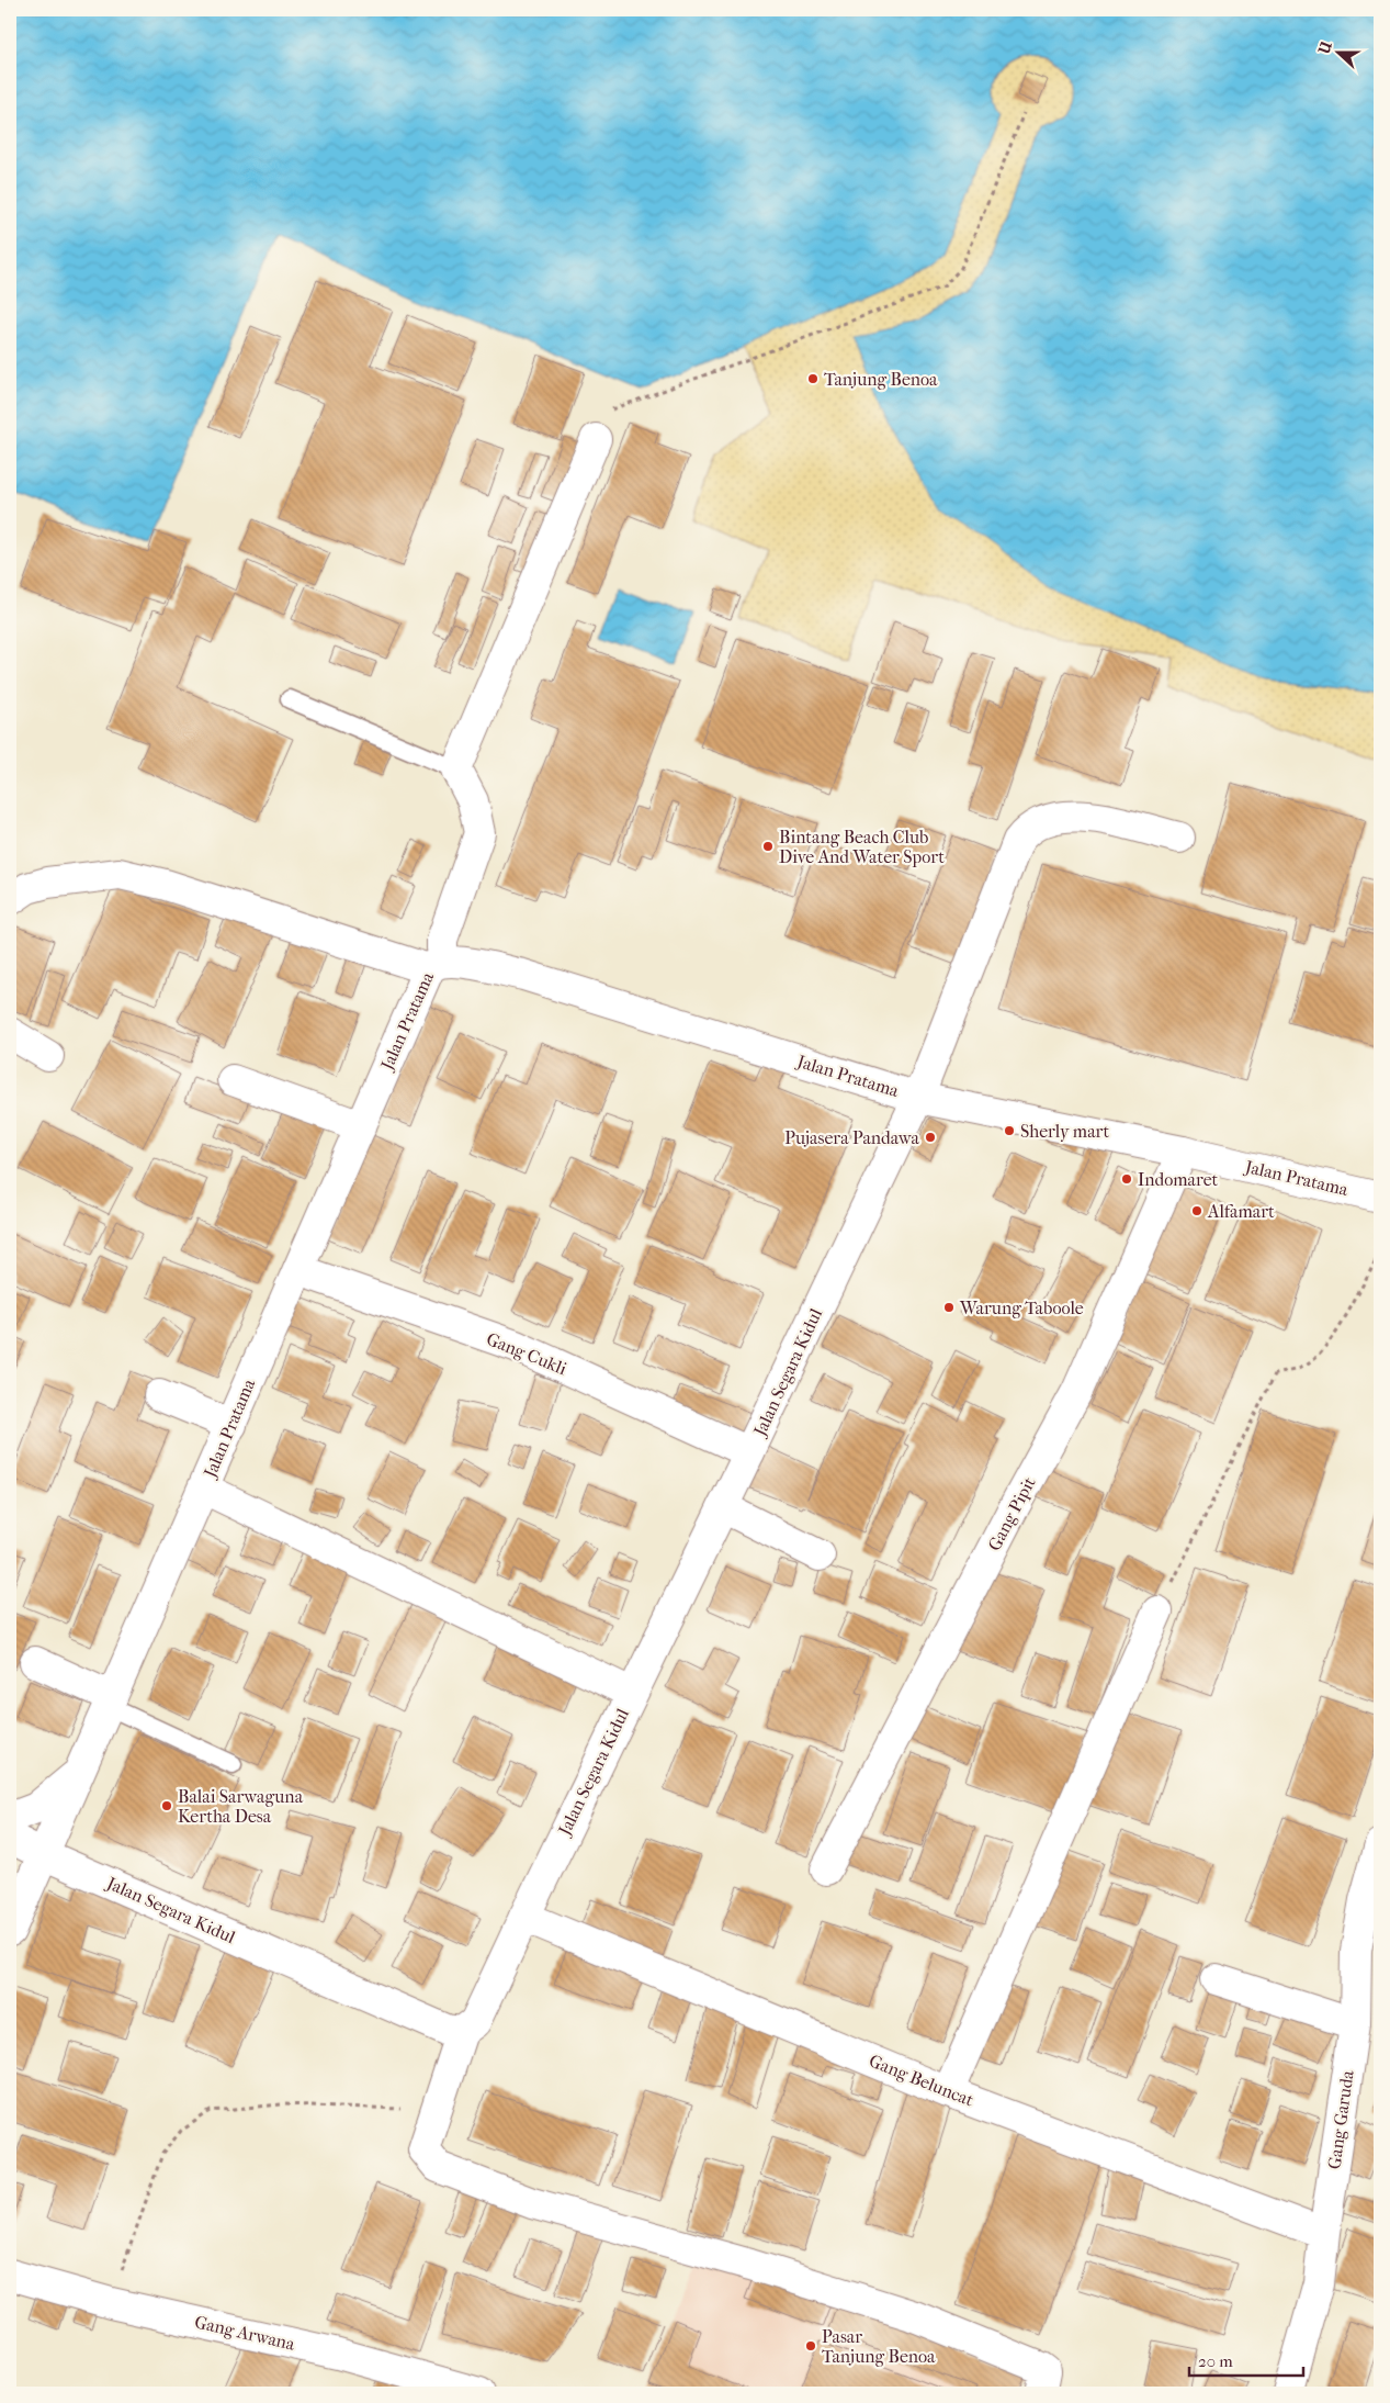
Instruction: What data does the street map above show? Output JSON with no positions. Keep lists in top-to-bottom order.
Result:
{
  "streets": {
    "street": [
      "Jalan Pratama",
      "Gang Cukli",
      "Jalan Segara Kidul",
      "Gang Pipit",
      "Gang Beluncat",
      "Gang Garuda",
      "Gang Arwana"
    ]
  },
  "crossings": [
    ["Jalan Pratama", "Gang Cukli"],
    ["Jalan Pratama", "Jalan Segara Kidul"],
    ["Jalan Pratama", "Gang Pipit"],
    ["Gang Cukli", "Jalan Segara Kidul"],
    ["Jalan Segara Kidul", "Gang Beluncat"],
    ["Gang Beluncat", "Gang Garuda"]
  ],
  "places": [
    "Tanjung Benoa",
    "Bintang Beach Club Dive And Water Sport",
    "Sherly mart",
    "Pujasera Pandawa",
    "Indomaret",
    "Alfamart",
    "Warung Taboole",
    "Balai Sarwaguna Kertha Desa",
    "Pasar Tanjung Benoa"
  ],
  "scale_bar": "20 m",
  "north": "left"
}
